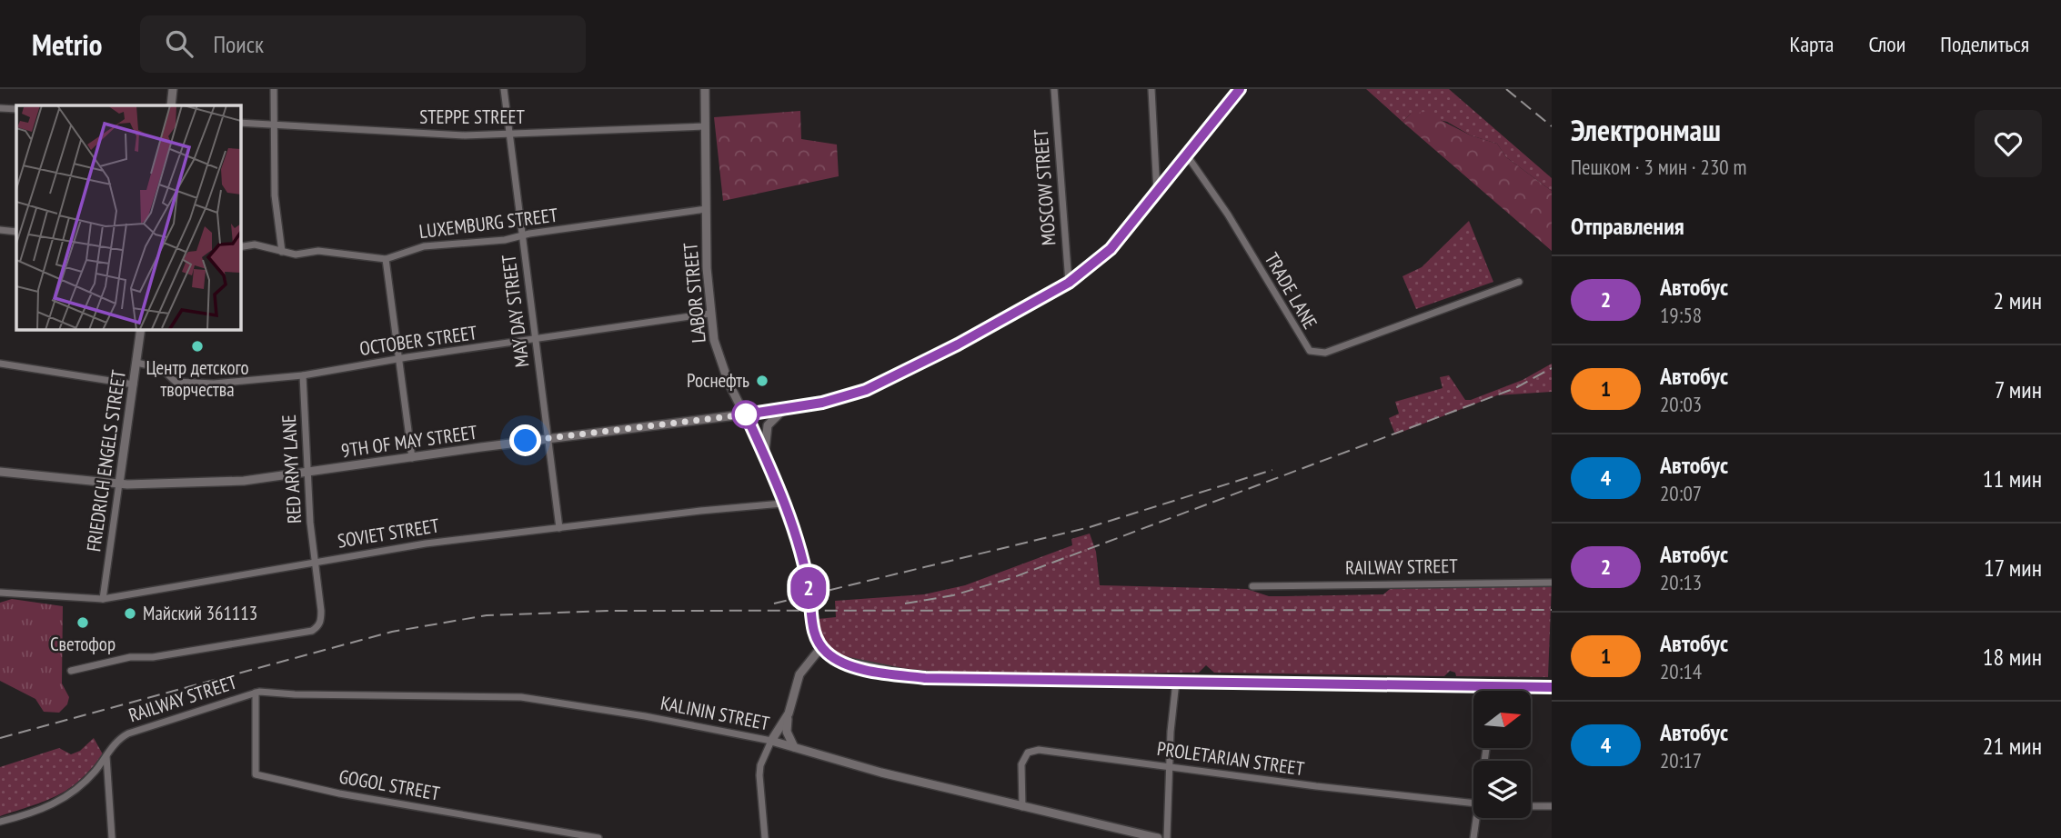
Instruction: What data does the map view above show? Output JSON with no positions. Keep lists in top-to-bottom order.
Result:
{
  "streets": {
    "street": [
      "STEPPE STREET",
      "MOSCOW STREET",
      "LUXEMBURG STREET",
      "TRADE LANE",
      "LABOR STREET",
      "MAY DAY STREET",
      "OCTOBER STREET",
      "9TH OF MAY STREET",
      "FRIEDRICH ENGELS STREET",
      "RED ARMY LANE",
      "SOVIET STREET",
      "RAILWAY STREET",
      "KALININ STREET",
      "PROLETARIAN STREET",
      "GOGOL STREET"
    ]
  },
  "crossings": [
    ["STEPPE STREET", "LABOR STREET"],
    ["STEPPE STREET", "MAY DAY STREET"],
    ["MOSCOW STREET", "9TH OF MAY STREET"],
    ["LUXEMBURG STREET", "LABOR STREET"],
    ["LUXEMBURG STREET", "MAY DAY STREET"],
    ["TRADE LANE", "9TH OF MAY STREET"],
    ["LABOR STREET", "OCTOBER STREET"],
    ["LABOR STREET", "9TH OF MAY STREET"],
    ["LABOR STREET", "SOVIET STREET"],
    ["MAY DAY STREET", "OCTOBER STREET"],
    ["MAY DAY STREET", "9TH OF MAY STREET"],
    ["MAY DAY STREET", "SOVIET STREET"],
    ["OCTOBER STREET", "FRIEDRICH ENGELS STREET"],
    ["OCTOBER STREET", "RED ARMY LANE"],
    ["9TH OF MAY STREET", "FRIEDRICH ENGELS STREET"],
    ["9TH OF MAY STREET", "RED ARMY LANE"],
    ["FRIEDRICH ENGELS STREET", "SOVIET STREET"],
    ["RED ARMY LANE", "SOVIET STREET"],
    ["RED ARMY LANE", "RAILWAY STREET"],
    ["SOVIET STREET", "RAILWAY STREET"],
    ["RAILWAY STREET", "KALININ STREET"],
    ["RAILWAY STREET", "GOGOL STREET"],
    ["KALININ STREET", "PROLETARIAN STREET"],
    ["KALININ STREET", "GOGOL STREET"]
  ],
  "places": [
    "Центр детского творчества",
    "Роснефть",
    "Майский 361113",
    "Светофор"
  ],
  "lines": ["bus line 2"],
  "north": "right",
  "page": {
    "header": "Metrio",
    "search": "Поиск",
    "nav": ["Карта", "Слои", "Поделиться"],
    "on_map": "2",
    "heading": [
      ["Электронмаш", "Пешком · 3 мин · 230 m"],
      "Отправления"
    ],
    "list": [
      {
        "mark": "2",
        "name": "Автобус",
        "note": "19:58",
        "value": "2 мин"
      },
      {
        "mark": "1",
        "name": "Автобус",
        "note": "20:03",
        "value": "7 мин"
      },
      {
        "mark": "4",
        "name": "Автобус",
        "note": "20:07",
        "value": "11 мин"
      },
      {
        "mark": "2",
        "name": "Автобус",
        "note": "20:13",
        "value": "17 мин"
      },
      {
        "mark": "1",
        "name": "Автобус",
        "note": "20:14",
        "value": "18 мин"
      },
      {
        "mark": "4",
        "name": "Автобус",
        "note": "20:17",
        "value": "21 мин"
      }
    ]
  }
}
